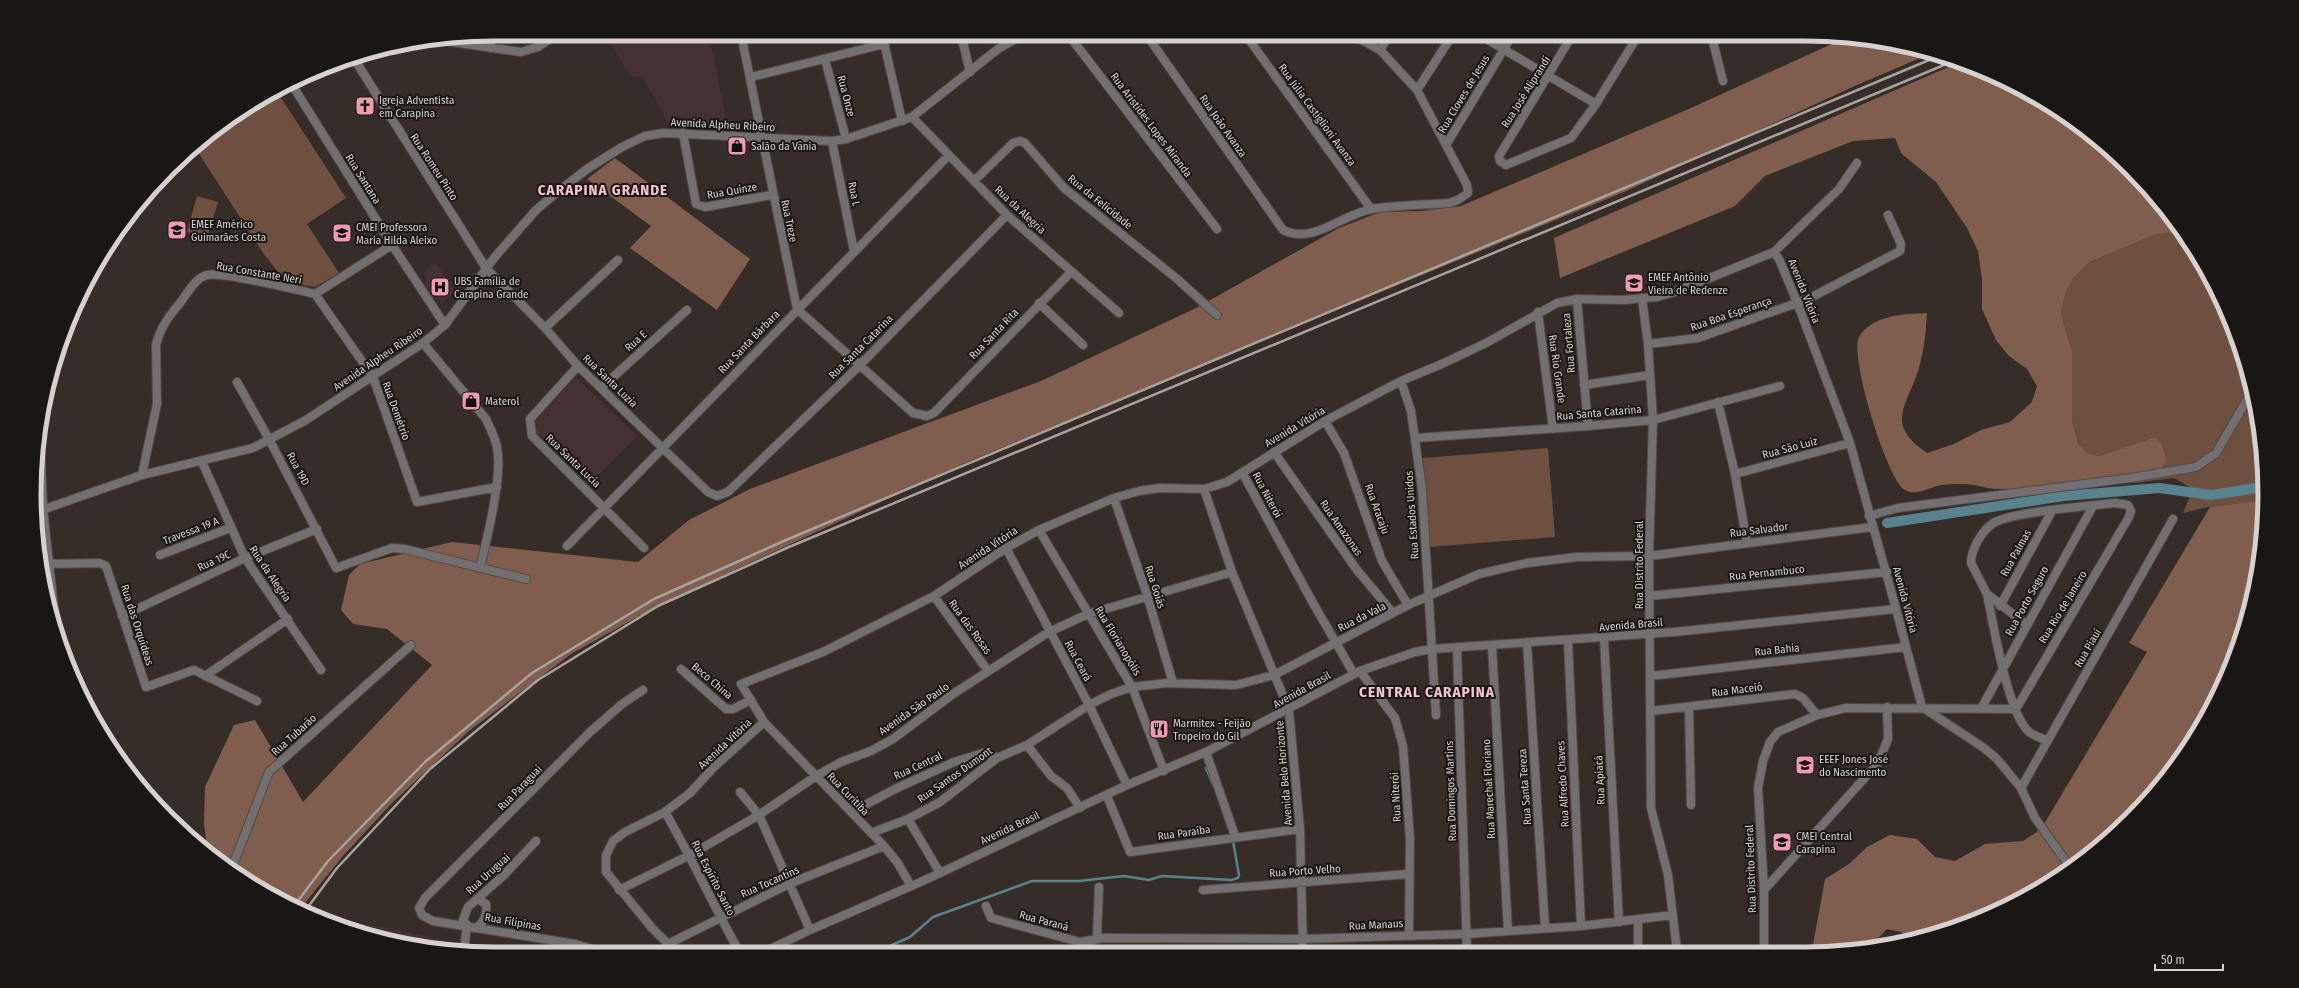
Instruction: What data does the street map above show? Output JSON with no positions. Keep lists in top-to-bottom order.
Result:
{
  "streets": {
    "street": [
      "Rua José Aliprandi",
      "Rua Cloves de Jesus",
      "Rua Onze",
      "Rua Júlia Castiglioni Avanza",
      "Avenida Alpheu Ribeiro",
      "Rua Aristides Lopes Miranda",
      "Rua João Avanza",
      "Rua Romeu Pinto",
      "Rua Santana",
      "Rua Quinze",
      "Rua L",
      "Rua da Felicidade",
      "Rua da Alegria",
      "Rua Treze",
      "Rua Constante Neri",
      "Avenida Vitória",
      "Rua Boa Esperança",
      "Rua Santa Rita",
      "Rua E",
      "Rua Santa Bárbara",
      "Rua Fortaleza",
      "Rua Santa Catarina",
      "Rua Rio Grande",
      "Rua Santa Luzia",
      "Rua Demétrio",
      "Rua São Luiz",
      "Rua Santa Lucia",
      "Rua 19D",
      "Rua Niterói",
      "Rua Aracaju",
      "Rua Estados Unidos",
      "Rua Amazonas",
      "Rua Salvador",
      "Travessa 19 A",
      "Rua Palmas",
      "Rua 19C",
      "Rua Distrito Federal",
      "Rua Pernambuco",
      "Rua Goiás",
      "Rua Porto Seguro",
      "Rua Rio de Janeiro",
      "Rua da Vala",
      "Rua das Orquídeas",
      "Avenida Brasil",
      "Rua das Rosas",
      "Rua Florianopólis",
      "Rua Piauí",
      "Rua Bahia",
      "Rua Ceará",
      "Beco China",
      "Rua Maceió",
      "Avenida São Paulo",
      "Rua Tubarão",
      "Rua Central",
      "Avenida Belo Horizonte",
      "Rua Santos Dumont",
      "Rua Apiacá",
      "Rua Alfredo Chaves",
      "Rua Santa Tereza",
      "Rua Paraguai",
      "Rua Marechal Floriano",
      "Rua Domingos Martins",
      "Rua Curitiba",
      "Rua Paraíba",
      "Rua Porto Velho",
      "Rua Uruguai",
      "Rua Espírito Santo",
      "Rua Tocantins",
      "Rua Paraná",
      "Rua Filipinas",
      "Rua Manaus"
    ]
  },
  "crossings": [
    ["Rua Onze", "Avenida Alpheu Ribeiro"],
    ["Rua Júlia Castiglioni Avanza", "Rua João Avanza"],
    ["Avenida Alpheu Ribeiro", "Rua Romeu Pinto"],
    ["Avenida Alpheu Ribeiro", "Rua Santana"],
    ["Avenida Alpheu Ribeiro", "Rua Quinze"],
    ["Avenida Alpheu Ribeiro", "Rua L"],
    ["Avenida Alpheu Ribeiro", "Rua da Alegria"],
    ["Avenida Alpheu Ribeiro", "Rua Treze"],
    ["Avenida Alpheu Ribeiro", "Rua Constante Neri"],
    ["Avenida Alpheu Ribeiro", "Rua Santa Luzia"],
    ["Avenida Alpheu Ribeiro", "Rua Demétrio"],
    ["Avenida Alpheu Ribeiro", "Rua 19D"],
    ["Rua Romeu Pinto", "Rua Santa Luzia"],
    ["Rua Quinze", "Rua Treze"],
    ["Rua L", "Rua Santa Bárbara"],
    ["Rua da Felicidade", "Rua da Alegria"],
    ["Rua da Alegria", "Rua Santa Rita"],
    ["Rua da Alegria", "Rua Santa Bárbara"],
    ["Rua da Alegria", "Rua Santa Catarina"],
    ["Rua da Alegria", "Travessa 19 A"],
    ["Rua da Alegria", "Rua 19C"],
    ["Rua Treze", "Rua Santa Bárbara"],
    ["Rua Constante Neri", "Rua Demétrio"],
    ["Avenida Vitória", "Rua Boa Esperança"],
    ["Avenida Vitória", "Rua Fortaleza"],
    ["Avenida Vitória", "Rua Rio Grande"],
    ["Avenida Vitória", "Rua São Luiz"],
    ["Avenida Vitória", "Rua Niterói"],
    ["Avenida Vitória", "Rua Aracaju"],
    ["Avenida Vitória", "Rua Estados Unidos"],
    ["Avenida Vitória", "Rua Amazonas"],
    ["Avenida Vitória", "Rua Salvador"],
    ["Avenida Vitória", "Rua Distrito Federal"],
    ["Avenida Vitória", "Rua Pernambuco"],
    ["Avenida Vitória", "Rua Goiás"],
    ["Avenida Vitória", "Avenida Brasil"],
    ["Avenida Vitória", "Rua das Rosas"],
    ["Avenida Vitória", "Rua Florianopólis"],
    ["Avenida Vitória", "Rua Bahia"],
    ["Avenida Vitória", "Rua Ceará"],
    ["Avenida Vitória", "Beco China"],
    ["Avenida Vitória", "Avenida São Paulo"],
    ["Avenida Vitória", "Avenida Belo Horizonte"],
    ["Avenida Vitória", "Rua Curitiba"],
    ["Avenida Vitória", "Rua Espírito Santo"],
    ["Avenida Vitória", "Rua Tocantins"],
    ["Rua Boa Esperança", "Rua Distrito Federal"],
    ["Rua Santa Rita", "Rua Santa Catarina"],
    ["Rua E", "Rua Santa Luzia"],
    ["Rua Santa Bárbara", "Rua Santa Luzia"],
    ["Rua Santa Bárbara", "Rua Santa Lucia"],
    ["Rua Fortaleza", "Rua Santa Catarina"],
    ["Rua Fortaleza", "Rua Distrito Federal"],
    ["Rua Santa Catarina", "Rua Rio Grande"],
    ["Rua Santa Catarina", "Rua Santa Luzia"],
    ["Rua Santa Catarina", "Rua Estados Unidos"],
    ["Rua Santa Catarina", "Rua Distrito Federal"],
    ["Rua Santa Luzia", "Rua Santa Lucia"],
    ["Rua 19D", "Rua 19C"],
    ["Rua Niterói", "Rua da Vala"],
    ["Rua Niterói", "Avenida Brasil"],
    ["Rua Niterói", "Rua Porto Velho"],
    ["Rua Niterói", "Rua Manaus"],
    ["Rua Aracaju", "Rua da Vala"],
    ["Rua Estados Unidos", "Rua da Vala"],
    ["Rua Estados Unidos", "Avenida Brasil"],
    ["Rua Amazonas", "Rua da Vala"],
    ["Rua Salvador", "Rua Distrito Federal"],
    ["Rua Salvador", "Rua da Vala"],
    ["Rua 19C", "Rua das Orquídeas"],
    ["Rua Distrito Federal", "Rua Pernambuco"],
    ["Rua Distrito Federal", "Rua Porto Seguro"],
    ["Rua Distrito Federal", "Rua Rio de Janeiro"],
    ["Rua Distrito Federal", "Rua da Vala"],
    ["Rua Distrito Federal", "Avenida Brasil"],
    ["Rua Distrito Federal", "Rua Bahia"],
    ["Rua Distrito Federal", "Rua Maceió"],
    ["Rua Distrito Federal", "Rua Manaus"],
    ["Rua Goiás", "Rua da Vala"],
    ["Rua Goiás", "Avenida São Paulo"],
    ["Rua Porto Seguro", "Rua Rio de Janeiro"],
    ["Rua da Vala", "Rua Florianopólis"],
    ["Rua da Vala", "Rua Ceará"],
    ["Rua da Vala", "Avenida Belo Horizonte"],
    ["Rua da Vala", "Rua Santos Dumont"],
    ["Avenida Brasil", "Rua Florianopólis"],
    ["Avenida Brasil", "Rua Ceará"],
    ["Avenida Brasil", "Avenida Belo Horizonte"],
    ["Avenida Brasil", "Rua Apiacá"],
    ["Avenida Brasil", "Rua Alfredo Chaves"],
    ["Avenida Brasil", "Rua Santa Tereza"],
    ["Avenida Brasil", "Rua Marechal Floriano"],
    ["Avenida Brasil", "Rua Domingos Martins"],
    ["Avenida Brasil", "Rua Curitiba"],
    ["Avenida Brasil", "Rua Paraíba"],
    ["Rua das Rosas", "Avenida São Paulo"],
    ["Rua Florianopólis", "Avenida São Paulo"],
    ["Rua Ceará", "Avenida São Paulo"],
    ["Rua Ceará", "Rua Santos Dumont"],
    ["Avenida São Paulo", "Avenida Belo Horizonte"],
    ["Avenida São Paulo", "Rua Curitiba"],
    ["Avenida São Paulo", "Rua Espírito Santo"],
    ["Rua Central", "Rua Santos Dumont"],
    ["Rua Central", "Rua Curitiba"],
    ["Avenida Belo Horizonte", "Rua Paraíba"],
    ["Avenida Belo Horizonte", "Rua Porto Velho"],
    ["Avenida Belo Horizonte", "Rua Manaus"],
    ["Rua Santos Dumont", "Rua Curitiba"],
    ["Rua Apiacá", "Rua Manaus"],
    ["Rua Alfredo Chaves", "Rua Manaus"],
    ["Rua Santa Tereza", "Rua Manaus"],
    ["Rua Paraguai", "Rua Filipinas"],
    ["Rua Marechal Floriano", "Rua Manaus"],
    ["Rua Domingos Martins", "Rua Manaus"],
    ["Rua Curitiba", "Rua Tocantins"],
    ["Rua Uruguai", "Rua Filipinas"],
    ["Rua Espírito Santo", "Rua Tocantins"],
    ["Rua Paraná", "Rua Manaus"]
  ],
  "districts": ["CARAPINA GRANDE", "CENTRAL CARAPINA"],
  "places": {
    "church": ["Igreja Adventista em Carapina"],
    "shop": ["Salão da Vânia", "Materol"],
    "school or university": [
      "EMEF Américo Guimarães Costa",
      "CMEI Professora Maria Hilda Aleixo",
      "EMEF Antônio Vieira de Redenze",
      "EEEF Jones José do Nascimento",
      "CMEI Central Carapina"
    ],
    "hospital": ["UBS Família de Carapina Grande"],
    "restaurant": ["Marmitex - Feijão Tropeiro do Gil"]
  },
  "scale_bar": "50 m"
}
